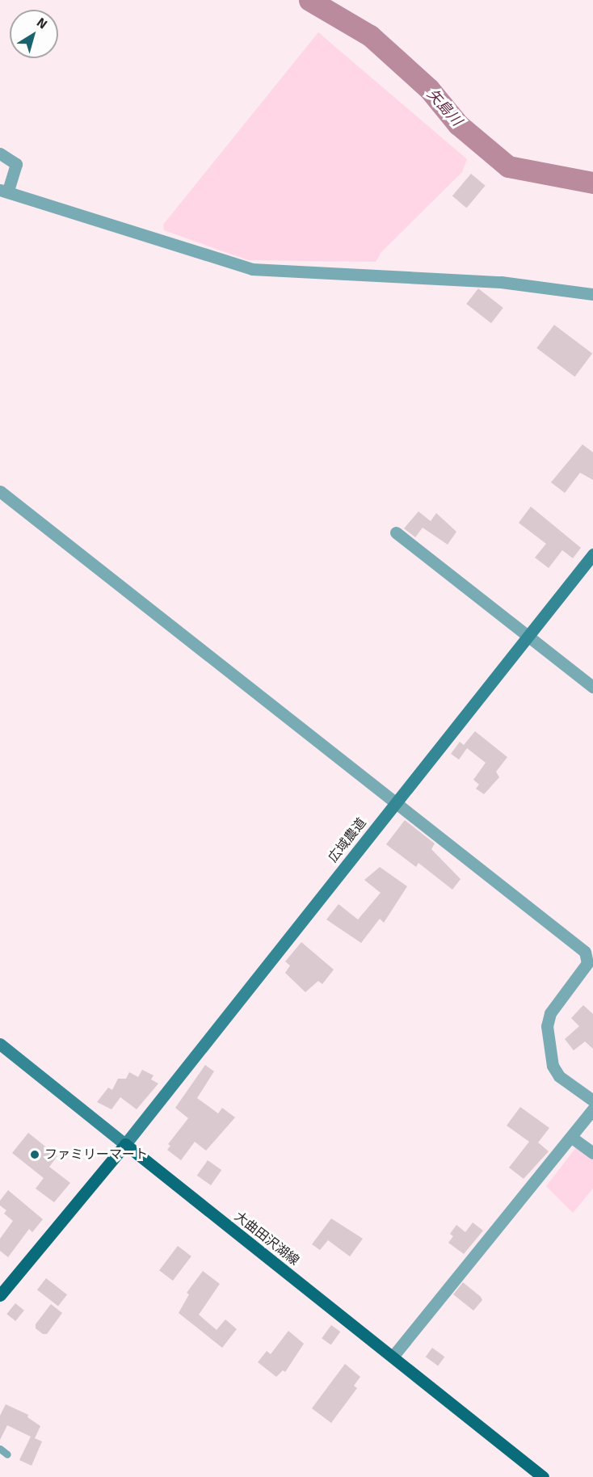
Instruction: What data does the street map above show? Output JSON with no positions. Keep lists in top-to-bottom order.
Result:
{
  "streets": {
    "main road": ["大曲田沢湖線"],
    "street": ["広域農道"]
  },
  "crossings": [
    ["広域農道", "大曲田沢湖線"]
  ],
  "water": ["矢島川"],
  "places": ["ファミリーマート"],
  "north": "top right"
}
